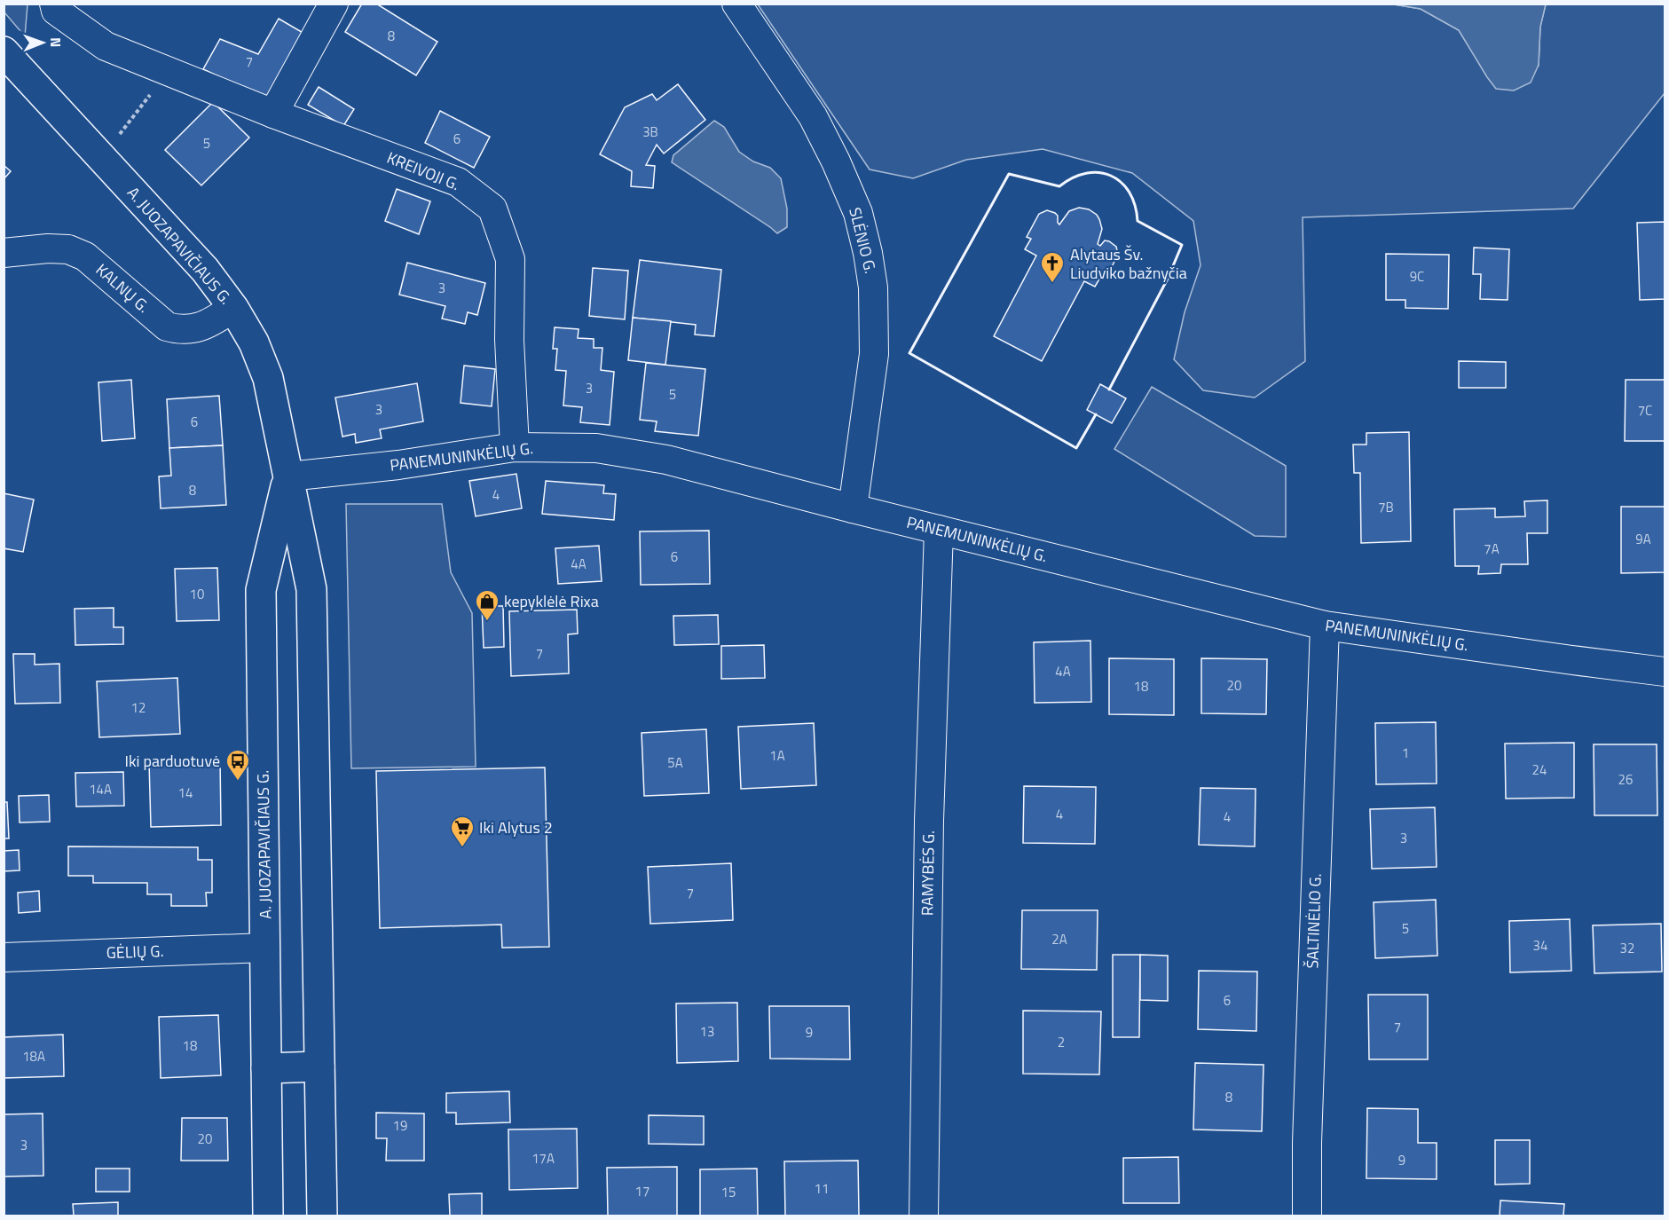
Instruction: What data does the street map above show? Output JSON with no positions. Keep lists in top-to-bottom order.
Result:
{
  "streets": {
    "main road": ["A. JUOZAPAVIČIAUS G."],
    "street": [
      "KREIVOJI G.",
      "SLĖNIO G.",
      "KALNŲ G.",
      "PANEMUNINKĖLIŲ G.",
      "RAMYBĖS G.",
      "ŠALTINĖLIO G.",
      "GĖLIŲ G."
    ]
  },
  "crossings": [
    ["KREIVOJI G.", "PANEMUNINKĖLIŲ G."],
    ["SLĖNIO G.", "PANEMUNINKĖLIŲ G."],
    ["A. JUOZAPAVIČIAUS G.", "KALNŲ G."],
    ["A. JUOZAPAVIČIAUS G.", "PANEMUNINKĖLIŲ G."],
    ["A. JUOZAPAVIČIAUS G.", "GĖLIŲ G."],
    ["PANEMUNINKĖLIŲ G.", "RAMYBĖS G."],
    ["PANEMUNINKĖLIŲ G.", "ŠALTINĖLIO G."]
  ],
  "places": {
    "church": ["Alytaus Šv. Liudviko bažnyčia"],
    "shop": ["kepyklėlė Rixa"],
    "bus stop": ["Iki parduotuvė"],
    "supermarket": ["Iki Alytus 2"]
  },
  "house_numbers": [
    "8",
    "7",
    "3B",
    "6",
    "5",
    "9C",
    "3",
    "3",
    "5",
    "3",
    "7C",
    "6",
    "8",
    "4",
    "7B",
    "9A",
    "7A",
    "6",
    "4A",
    "10",
    "7",
    "4A",
    "20",
    "18",
    "12",
    "1",
    "1A",
    "5A",
    "24",
    "26",
    "14A",
    "14",
    "4",
    "4",
    "3",
    "7",
    "5",
    "2A",
    "34",
    "32",
    "6",
    "7",
    "13",
    "9",
    "2",
    "18",
    "18A",
    "8",
    "19",
    "20",
    "3",
    "17A",
    "9",
    "11",
    "17",
    "15"
  ],
  "north": "right"
}
